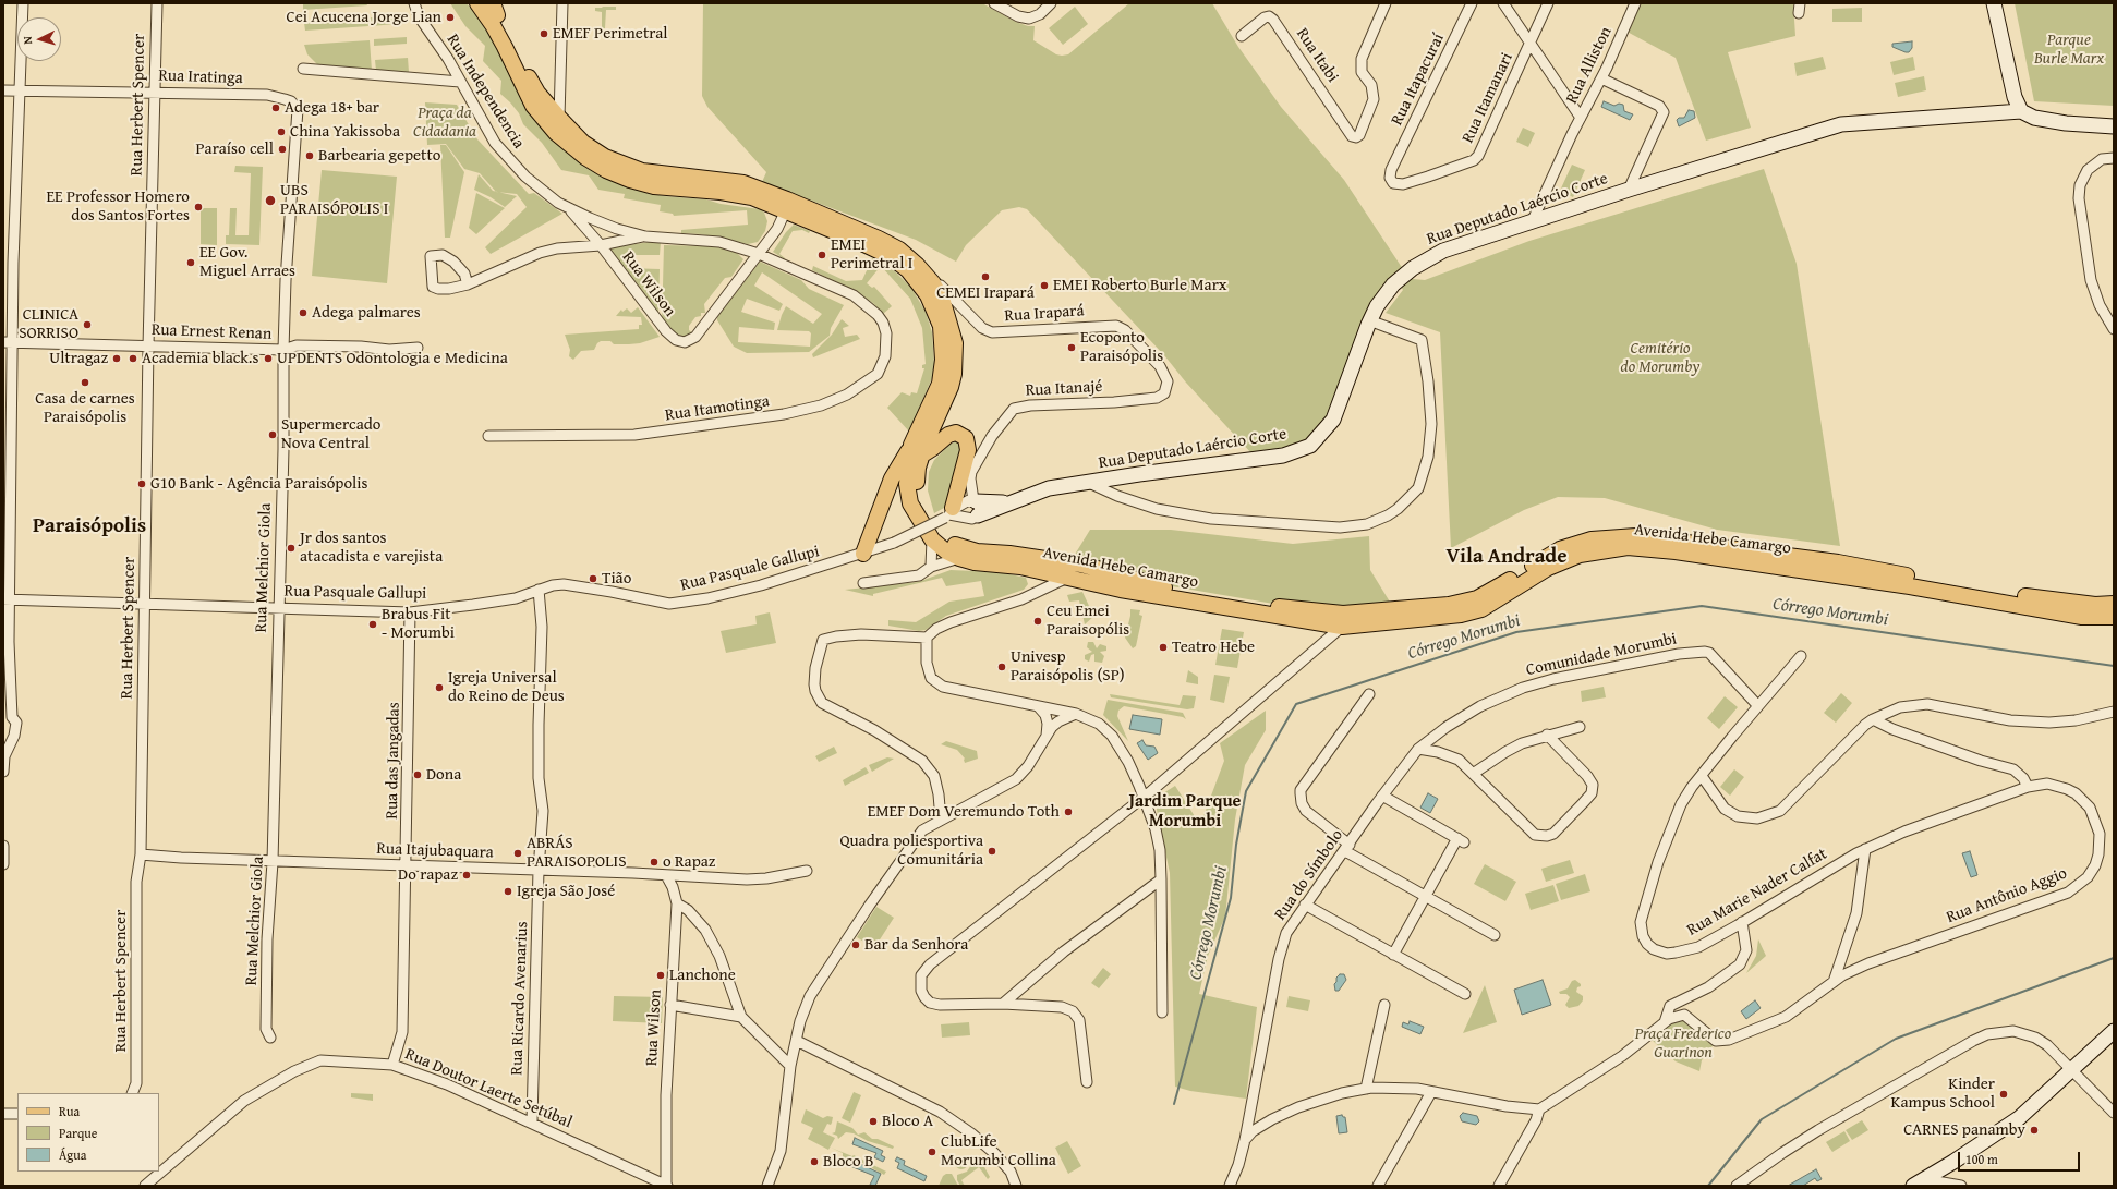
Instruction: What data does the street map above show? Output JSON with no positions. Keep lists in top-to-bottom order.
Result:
{
  "streets": {
    "main road": ["Avenida Hebe Camargo"],
    "street": [
      "Rua Itabi",
      "Rua Alliston",
      "Rua Iratinga",
      "Rua Itapacuraí",
      "Rua Independencia",
      "Rua Itamanari",
      "Rua Herbert Spencer",
      "Rua Deputado Laércio Corte",
      "Rua Wilson",
      "Rua Irapará",
      "Rua Ernest Renan",
      "Rua Itanajé",
      "Rua Itamotinga",
      "Rua Melchior Giola",
      "Rua Pasquale Gallupi",
      "Comunidade Morumbi",
      "Rua das Jangadas",
      "Rua Itajubaquara",
      "Rua do Símbolo",
      "Rua Marie Nader Calfat",
      "Rua Antônio Aggio",
      "Rua Ricardo Avenarius",
      "Rua Doutor Laerte Setúbal"
    ]
  },
  "crossings": [
    ["Rua Alliston", "Rua Deputado Laércio Corte"],
    ["Rua Iratinga", "Rua Herbert Spencer"],
    ["Rua Iratinga", "Rua Melchior Giola"],
    ["Rua Itapacuraí", "Rua Itamanari"],
    ["Rua Independencia", "Rua Wilson"],
    ["Rua Independencia", "Rua Itamotinga"],
    ["Rua Herbert Spencer", "Rua Ernest Renan"],
    ["Rua Herbert Spencer", "Rua Pasquale Gallupi"],
    ["Rua Herbert Spencer", "Rua Itajubaquara"],
    ["Rua Deputado Laércio Corte", "Rua Itanajé"],
    ["Rua Deputado Laércio Corte", "Rua Pasquale Gallupi"],
    ["Rua Wilson", "Rua Itajubaquara"],
    ["Rua Wilson", "Rua Doutor Laerte Setúbal"],
    ["Rua Irapará", "Rua Itanajé"],
    ["Rua Irapará", "Avenida Hebe Camargo"],
    ["Rua Ernest Renan", "Rua Melchior Giola"],
    ["Rua Itanajé", "Rua Pasquale Gallupi"],
    ["Rua Melchior Giola", "Rua Pasquale Gallupi"],
    ["Rua Melchior Giola", "Rua Itajubaquara"],
    ["Rua Pasquale Gallupi", "Rua das Jangadas"],
    ["Rua Pasquale Gallupi", "Rua Ricardo Avenarius"],
    ["Comunidade Morumbi", "Rua do Símbolo"],
    ["Comunidade Morumbi", "Rua Marie Nader Calfat"],
    ["Rua das Jangadas", "Rua Itajubaquara"],
    ["Rua das Jangadas", "Rua Doutor Laerte Setúbal"],
    ["Rua Itajubaquara", "Rua Ricardo Avenarius"],
    ["Rua Marie Nader Calfat", "Rua Antônio Aggio"],
    ["Rua Ricardo Avenarius", "Rua Doutor Laerte Setúbal"]
  ],
  "districts": ["Paraisópolis", "Vila Andrade", "Jardim Parque Morumbi"],
  "water": ["Córrego Morumbi"],
  "parks": [
    "Parque Burle Marx",
    "Praça da Cidadania",
    "Cemitério do Morumby",
    "Praça Frederico Guarinon"
  ],
  "places": [
    "Cei Acucena Jorge Lian",
    "EMEF Perimetral",
    "Adega 18+ bar",
    "China Yakissoba",
    "Paraíso cell",
    "Barbearia gepetto",
    "UBS PARAISÓPOLIS I",
    "EE Professor Homero dos Santos Fortes",
    "EMEI Perimetral I",
    "EE Gov. Miguel Arraes",
    "CEMEI Irapará",
    "EMEI Roberto Burle Marx",
    "Adega palmares",
    "CLINICA SORRISO",
    "Ecoponto Paraisópolis",
    "Ultragaz",
    "Academia black.s",
    "UPDENTS Odontologia e Medicina",
    "Casa de carnes Paraisópolis",
    "Supermercado Nova Central",
    "G10 Bank - Agência Paraisópolis",
    "Jr dos santos atacadista e varejista",
    "Tião",
    "Ceu Emei Paraisopólis",
    "Brabus Fit - Morumbi",
    "Teatro Hebe",
    "Univesp Paraisópolis (SP)",
    "Igreja Universal do Reino de Deus",
    "Dona",
    "EMEF Dom Veremundo Toth",
    "Quadra poliesportiva Comunitária",
    "ABRÁS PARAISOPOLIS",
    "o Rapaz",
    "Do rapaz",
    "Igreja São José",
    "Bar da Senhora",
    "Lanchone",
    "Kinder Kampus School",
    "Bloco A",
    "CARNES panamby",
    "ClubLife Morumbi Collina",
    "Bloco B"
  ],
  "legend": ["Rua", "Parque", "Água"],
  "scale_bar": "100 m",
  "north": "left"
}
